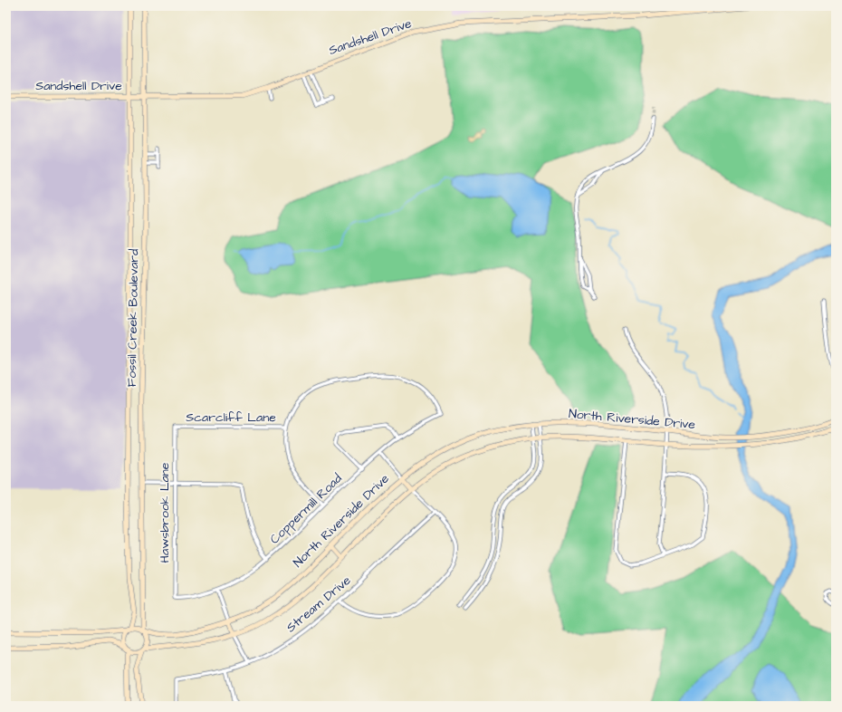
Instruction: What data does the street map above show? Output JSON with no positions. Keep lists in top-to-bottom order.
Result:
{
  "streets": {
    "main road": ["Sandshell Drive", "Fossil Creek Boulevard", "North Riverside Drive"],
    "street": [
      "Scarcliff Lane",
      "Coppermill Road",
      "Hawsbrook Lane",
      "Stream Drive"
    ]
  },
  "crossings": [
    ["Sandshell Drive", "Fossil Creek Boulevard"],
    ["Fossil Creek Boulevard", "North Riverside Drive"],
    ["Scarcliff Lane", "Coppermill Road"],
    ["Scarcliff Lane", "Hawsbrook Lane"],
    ["Coppermill Road", "Hawsbrook Lane"]
  ]
}
